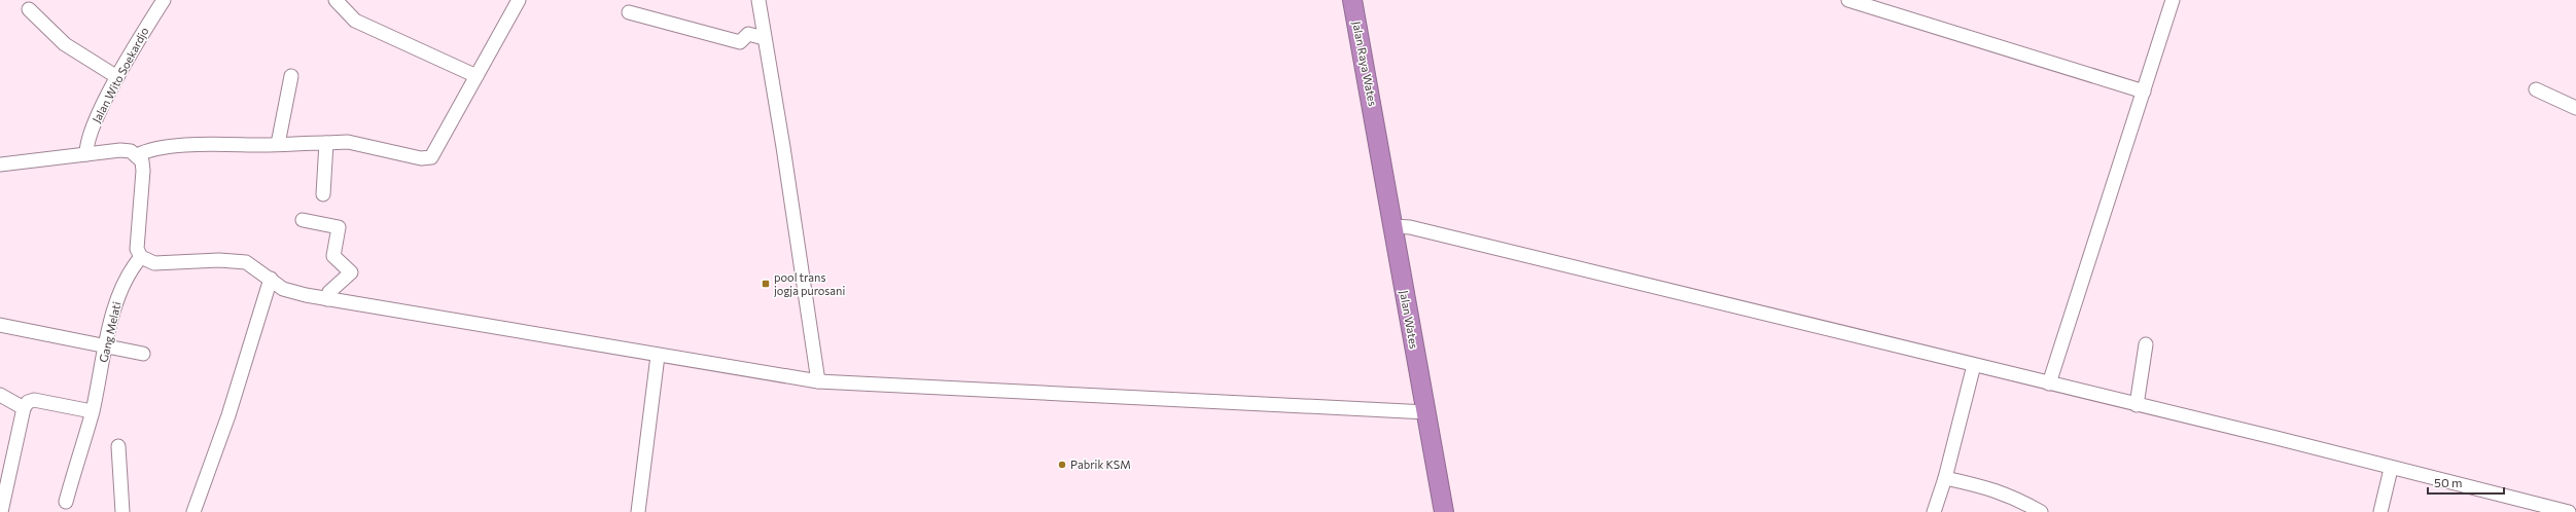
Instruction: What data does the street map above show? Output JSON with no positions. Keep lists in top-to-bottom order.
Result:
{
  "streets": {
    "highway": ["Jalan Raya Wates", "Jalan Wates"],
    "street": ["Jalan Wito Soekardjo", "Gang Melati"]
  },
  "crossings": [
    ["Jalan Raya Wates", "Jalan Wates"]
  ],
  "places": {
    "transit": ["pool trans jogja purosani"],
    "other": ["Pabrik KSM"]
  },
  "scale_bar": "50 m"
}
